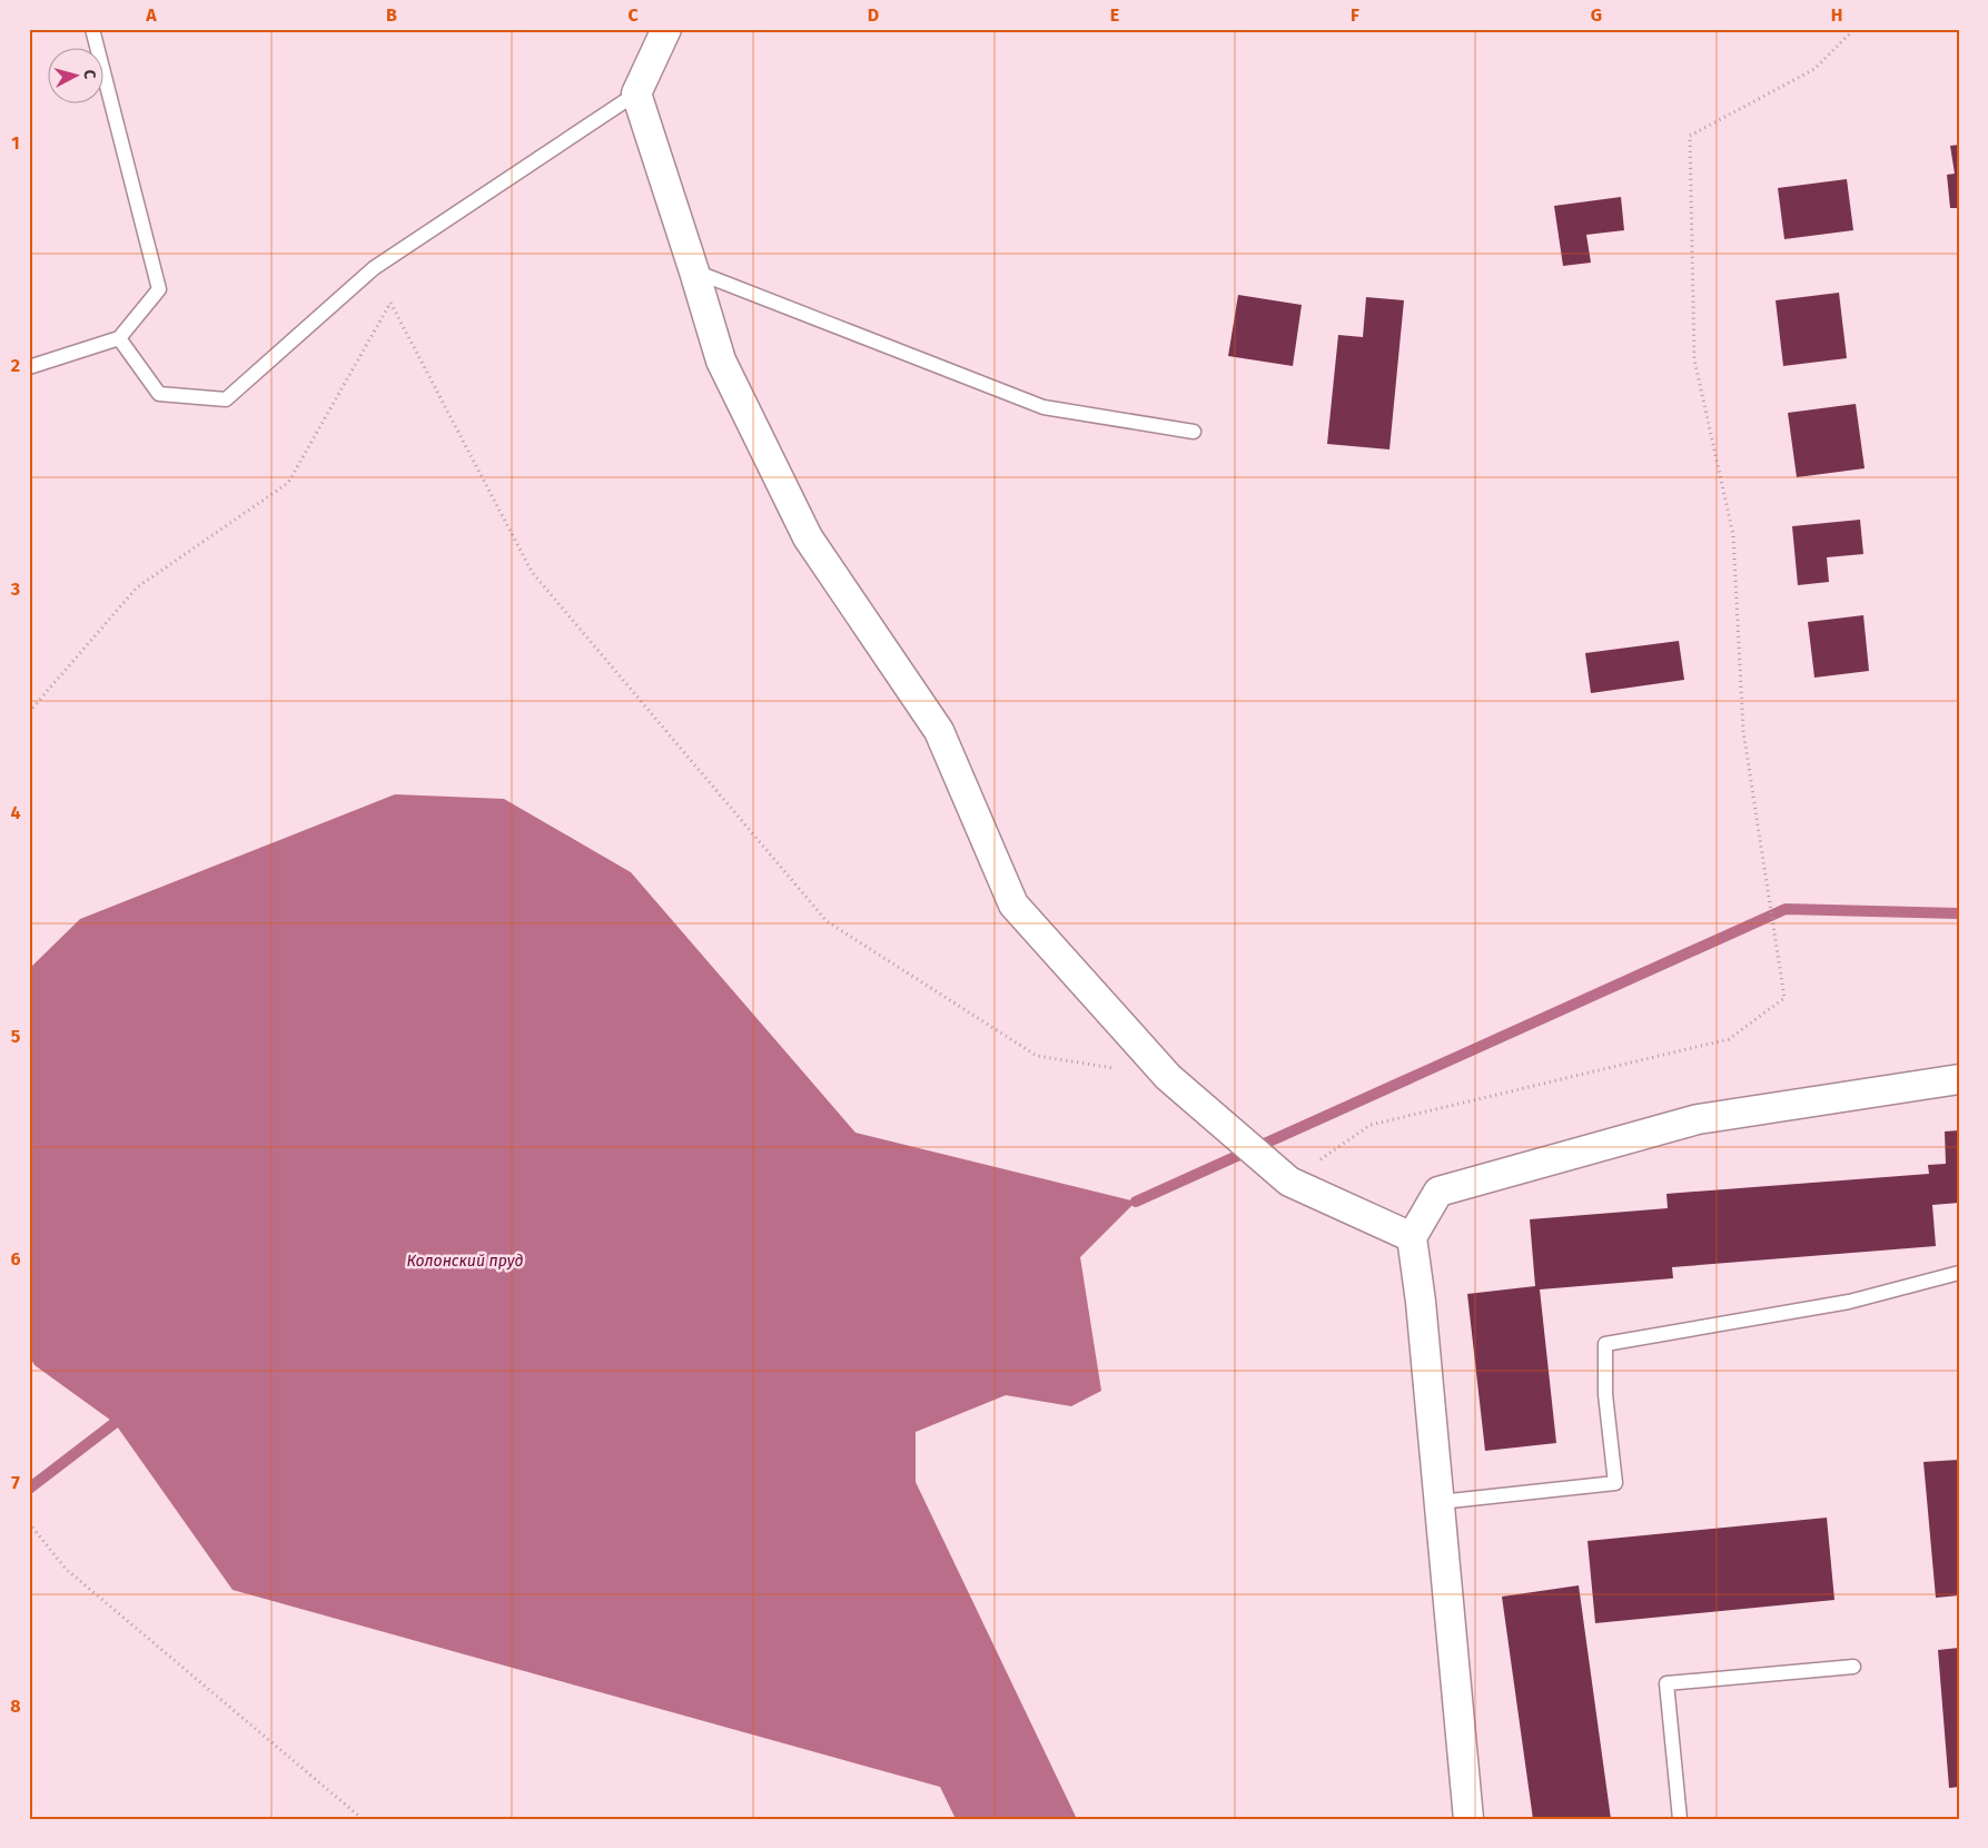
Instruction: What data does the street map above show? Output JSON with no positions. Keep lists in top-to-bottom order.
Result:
{
  "water": ["Колонский пруд"],
  "north": "right",
  "grid": {
    "columns": [
      "A",
      "B",
      "C",
      "D",
      "E",
      "F",
      "G",
      "H"
    ],
    "rows": [
      "1",
      "2",
      "3",
      "4",
      "5",
      "6",
      "7",
      "8"
    ]
  }
}
